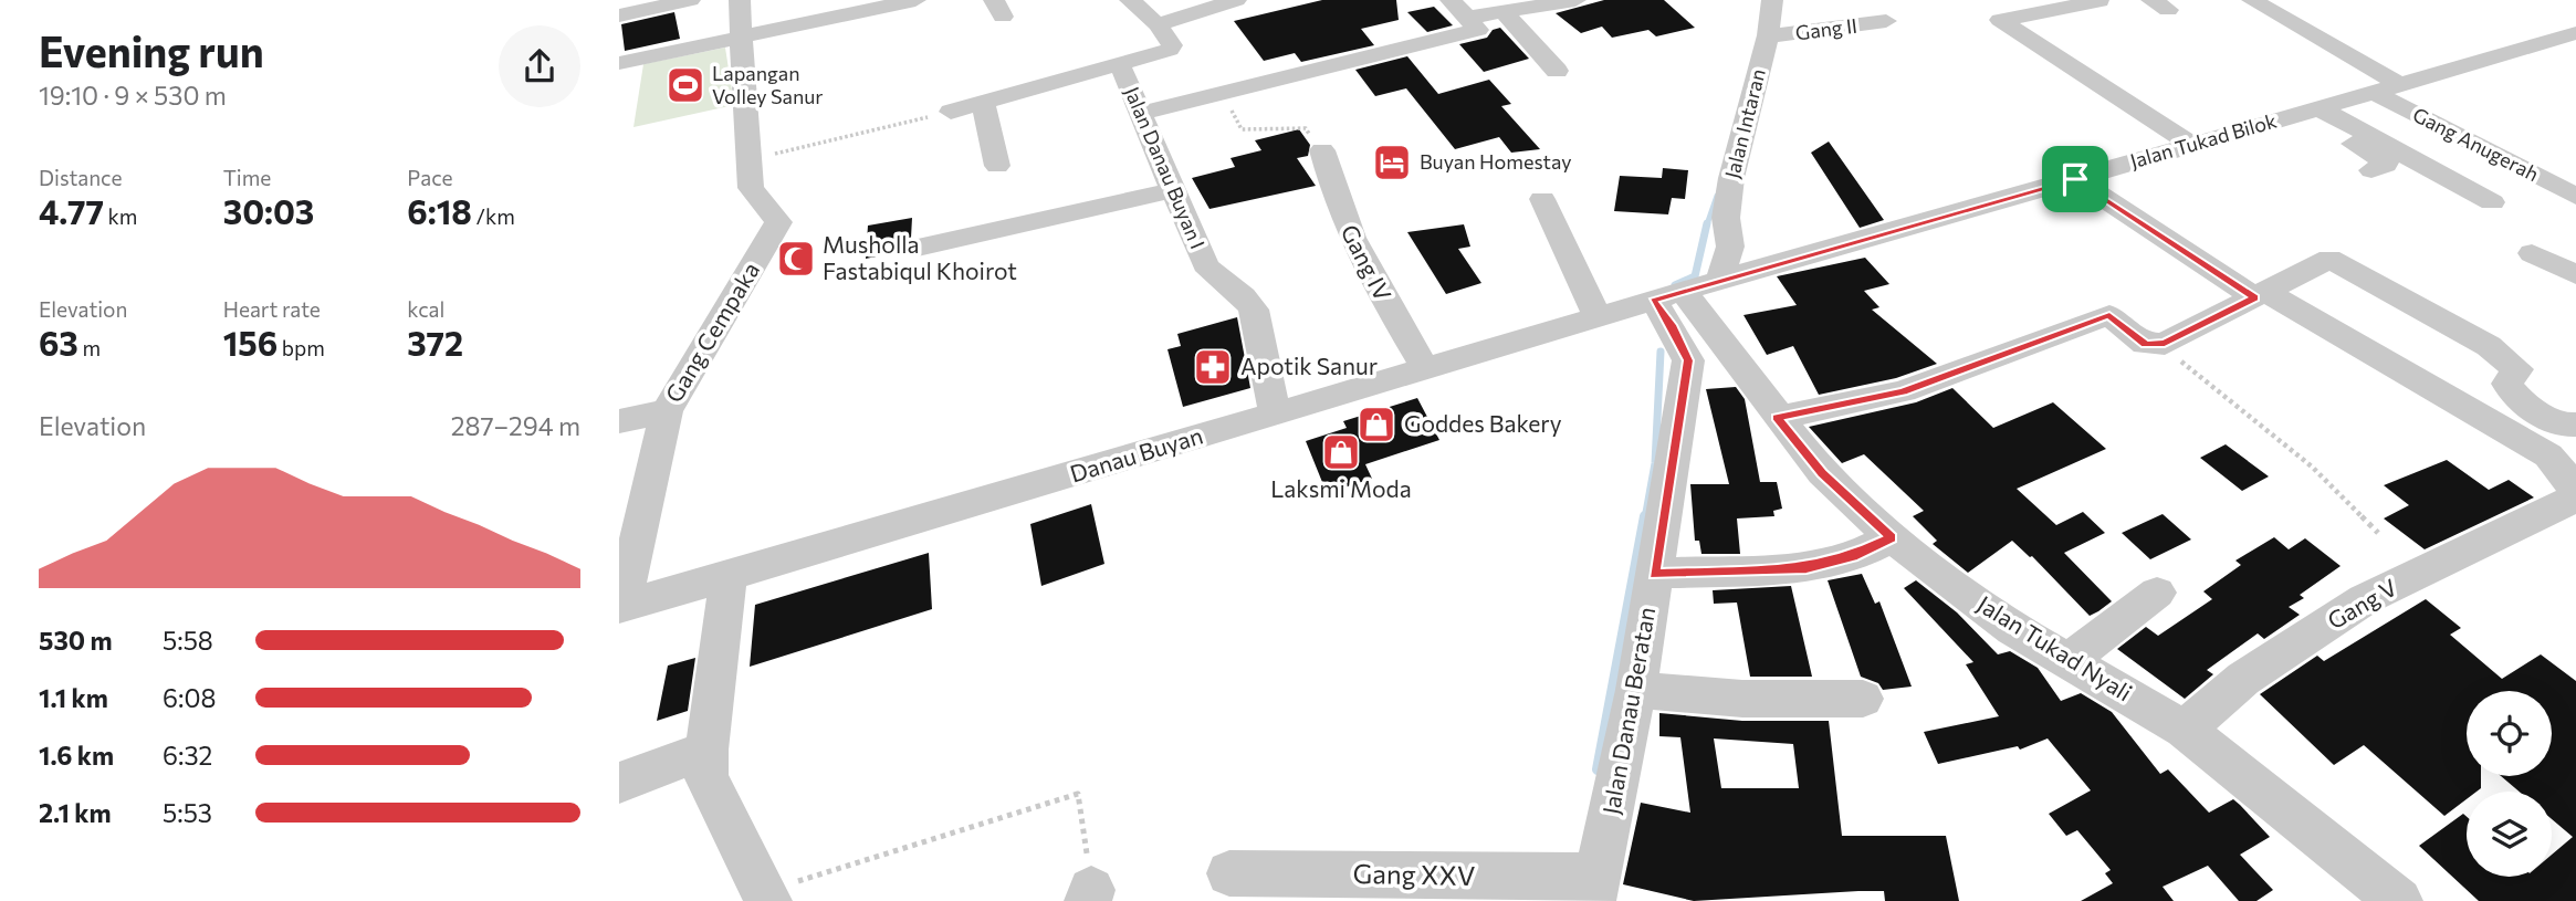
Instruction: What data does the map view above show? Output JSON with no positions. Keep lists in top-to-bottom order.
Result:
{
  "streets": {
    "street": [
      "Gang II",
      "Jalan Intaran",
      "Jalan Tukad Bilok",
      "Gang Anugerah",
      "Jalan Danau Buyan I",
      "Gang IV",
      "Gang Cempaka",
      "Danau Buyan",
      "Gang V",
      "Jalan Tukad Nyali",
      "Jalan Danau Beratan",
      "Gang XXV"
    ]
  },
  "crossings": [
    ["Gang II", "Jalan Intaran"],
    ["Jalan Intaran", "Jalan Tukad Bilok"],
    ["Jalan Intaran", "Danau Buyan"],
    ["Jalan Intaran", "Jalan Tukad Nyali"],
    ["Jalan Intaran", "Jalan Danau Beratan"],
    ["Jalan Tukad Bilok", "Gang Anugerah"],
    ["Jalan Tukad Bilok", "Danau Buyan"],
    ["Jalan Tukad Bilok", "Jalan Tukad Nyali"],
    ["Jalan Tukad Bilok", "Jalan Danau Beratan"],
    ["Jalan Danau Buyan I", "Danau Buyan"],
    ["Gang IV", "Danau Buyan"],
    ["Gang Cempaka", "Danau Buyan"],
    ["Danau Buyan", "Jalan Tukad Nyali"],
    ["Danau Buyan", "Jalan Danau Beratan"],
    ["Gang V", "Jalan Tukad Nyali"],
    ["Jalan Tukad Nyali", "Jalan Danau Beratan"],
    ["Jalan Danau Beratan", "Gang XXV"]
  ],
  "places": {
    "sports": ["Lapangan Volley Sanur"],
    "hotel": ["Buyan Homestay"],
    "mosque": ["Musholla Fastabiqul Khoirot"],
    "pharmacy": ["Apotik Sanur"],
    "shop": ["Goddes Bakery", "Laksmi Moda"]
  },
  "page": {
    "heading": ["Evening run", "19:10 · 9 × 530 m"],
    "stats": [
      ["Distance", "4.77 km"],
      ["Time", "30:03"],
      ["Pace", "6:18 /km"],
      ["Elevation", "63 m"],
      ["Heart rate", "156 bpm"],
      ["kcal", "372"]
    ],
    "chart": ["Elevation", "287–294 m"],
    "list": [
      {
        "name": "530 m",
        "note": "5:58"
      },
      {
        "name": "1.1 km",
        "note": "6:08"
      },
      {
        "name": "1.6 km",
        "note": "6:32"
      },
      {
        "name": "2.1 km",
        "note": "5:53"
      }
    ]
  }
}
